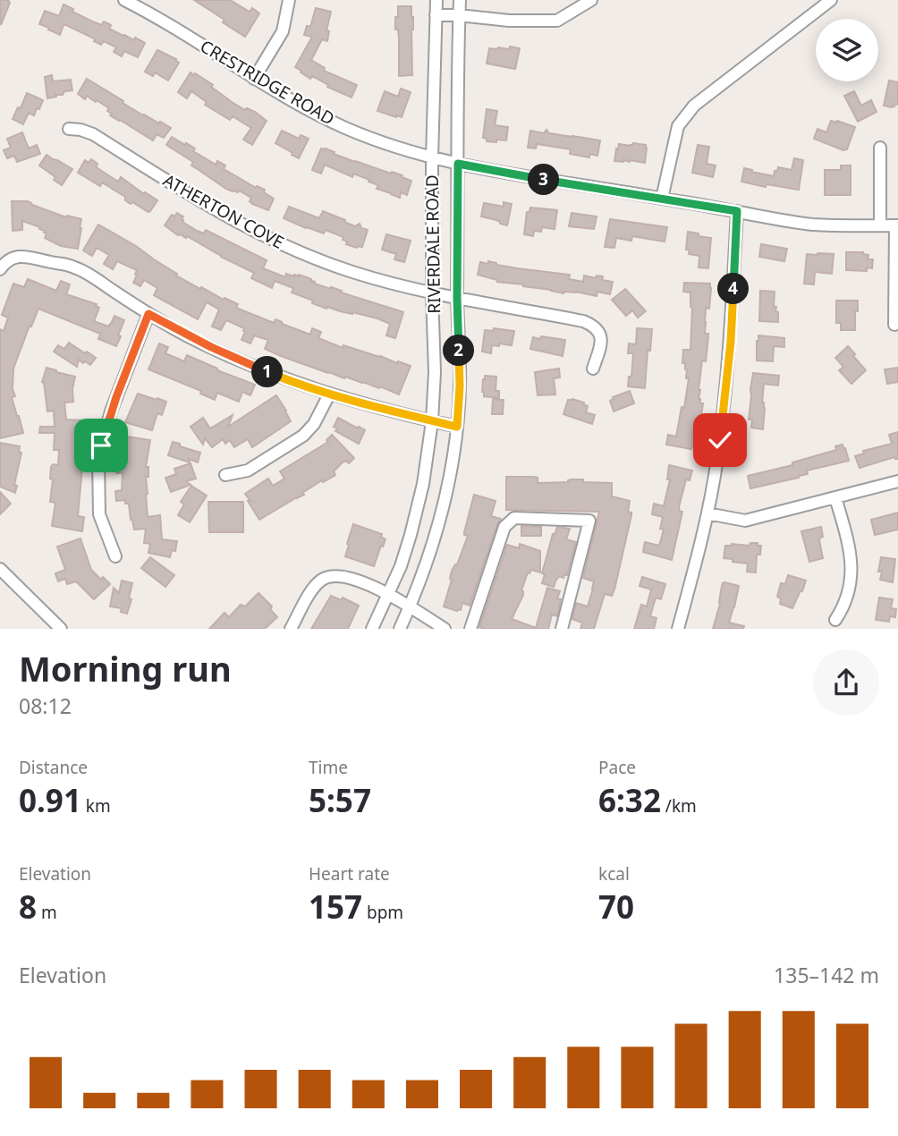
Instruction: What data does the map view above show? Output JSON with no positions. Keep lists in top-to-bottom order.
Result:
{
  "streets": {
    "street": ["CRESTRIDGE ROAD", "ATHERTON COVE", "RIVERDALE ROAD"]
  },
  "crossings": [
    ["CRESTRIDGE ROAD", "RIVERDALE ROAD"],
    ["ATHERTON COVE", "RIVERDALE ROAD"]
  ],
  "page": {
    "pins": [
      "3",
      "4",
      "2",
      "1"
    ],
    "heading": ["Morning run", "08:12"],
    "stats": [
      ["Distance", "0.91 km"],
      ["Time", "5:57"],
      ["Pace", "6:32 /km"],
      ["Elevation", "8 m"],
      ["Heart rate", "157 bpm"],
      ["kcal", "70"]
    ],
    "chart": ["Elevation", "135–142 m"]
  }
}
